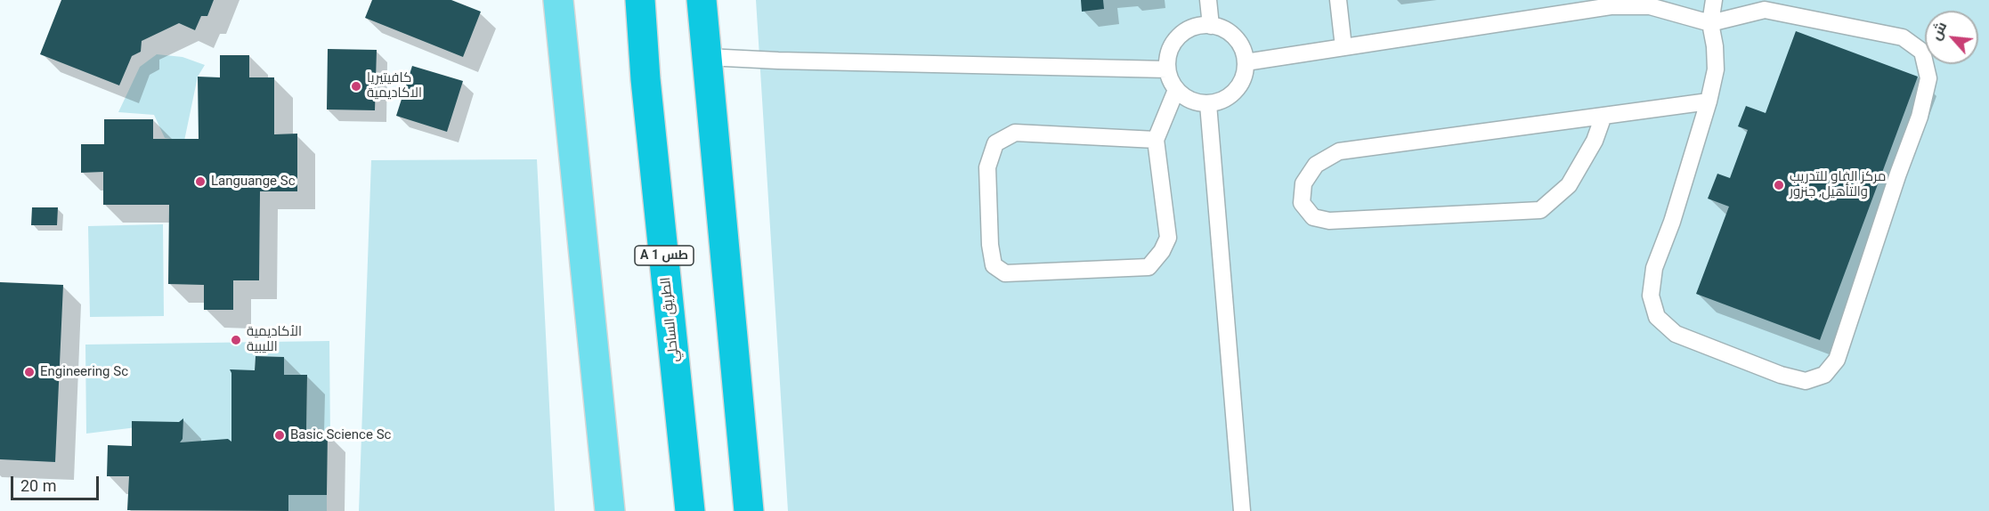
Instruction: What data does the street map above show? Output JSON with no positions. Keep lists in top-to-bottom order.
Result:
{
  "streets": {
    "highway": ["A 1 طس", "الطريق الساحلي"]
  },
  "places": [
    "كافيتيريا الاكاديمية",
    "Languange Sc",
    "مركز الفاو للتدريب والتأهيل, جنزور",
    "الأكاديمية الليبية",
    "Engineering Sc",
    "Basic Science Sc"
  ],
  "scale_bar": "20 m",
  "north": "top left"
}
